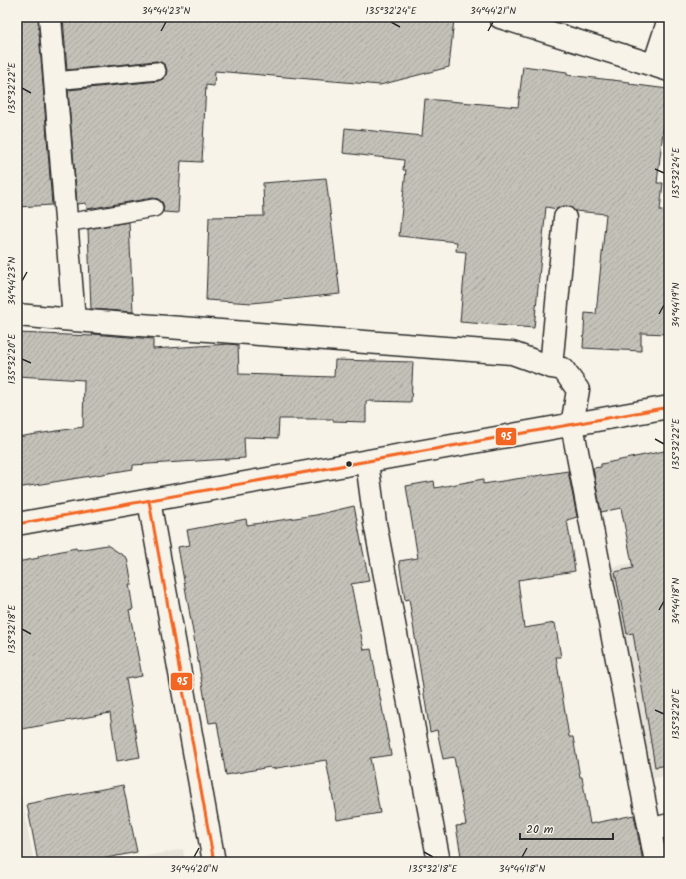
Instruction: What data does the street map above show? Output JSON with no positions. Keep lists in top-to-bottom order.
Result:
{
  "lines": ["transit line 95"],
  "scale_bar": "20 m",
  "coordinates": [
    "34°44'23\"N",
    "135°32'24\"E",
    "34°44'21\"N",
    "135°32'22\"E",
    "34°44'19\"N",
    "135°32'20\"E",
    "34°44'18\"N",
    "135°32'18\"E",
    "34°44'20\"N"
  ]
}
